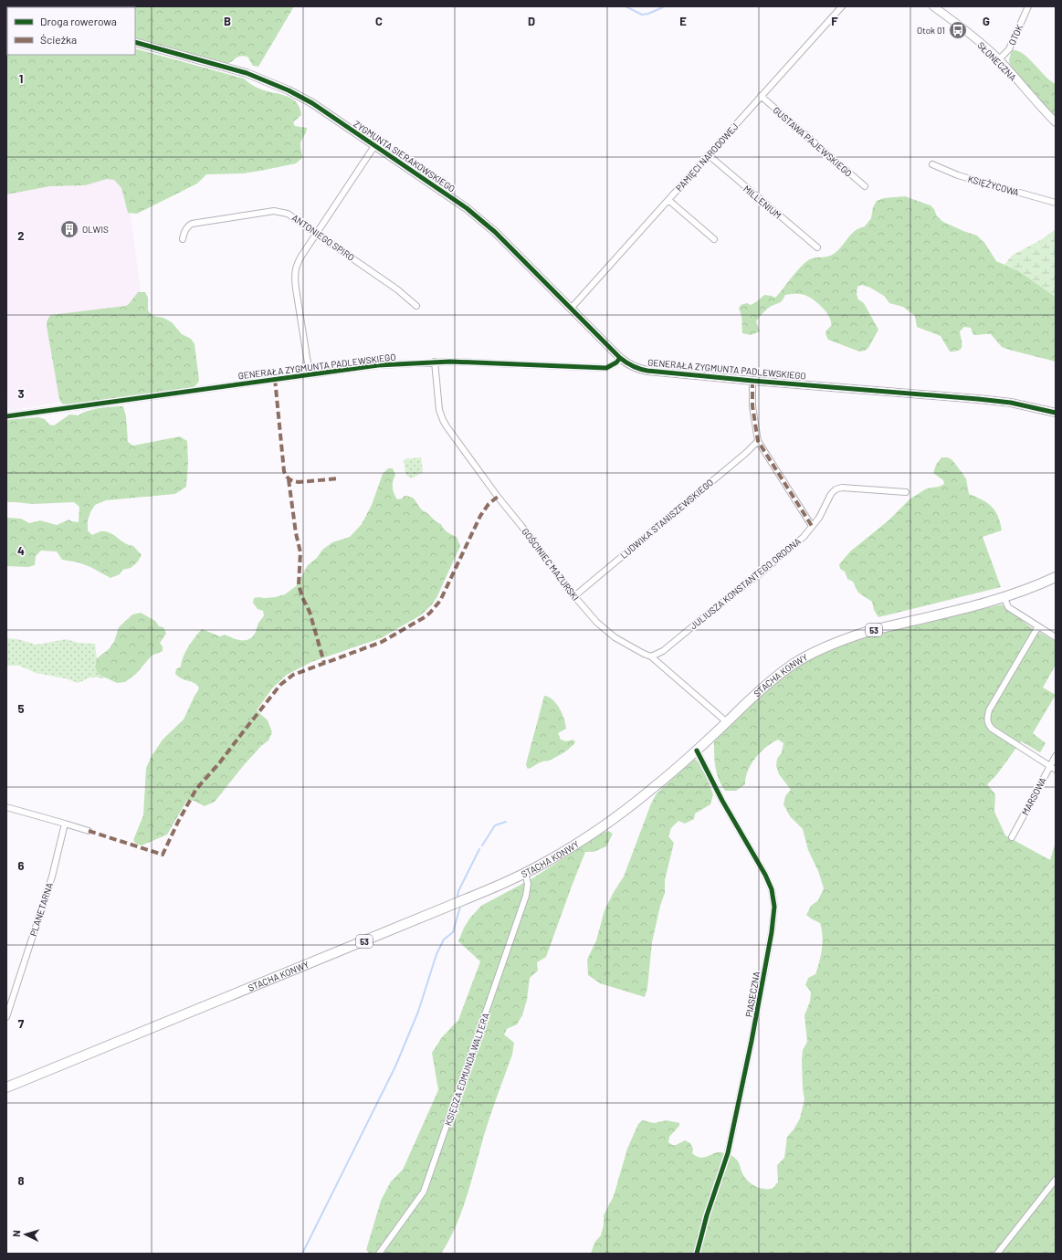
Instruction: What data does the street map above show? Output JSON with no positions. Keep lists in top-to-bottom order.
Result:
{
  "streets": {
    "main road": ["53", "STACHA KONWY"],
    "street": [
      "OTOK",
      "SŁONECZNA",
      "GUSTAWA PAJEWSKIEGO",
      "ZYGMUNTA SIERAKOWSKIEGO",
      "PAMIĘCI NARODOWEJ",
      "KSIĘŻYCOWA",
      "MILLENIUM",
      "ANTONIEGO SPIRO",
      "GENERAŁA ZYGMUNTA PADLEWSKIEGO",
      "LUDWIKA STANISZEWSKIEGO",
      "GOŚCINIEC MAZURSKI",
      "JULIUSZA KONSTANTEGO ORDONA",
      "MARSOWA",
      "PLANETARNA",
      "PIASECZNA",
      "KSIĘDZA EDMUNDA WALTERA"
    ]
  },
  "crossings": [
    ["OTOK", "SŁONECZNA"],
    ["GUSTAWA PAJEWSKIEGO", "PAMIĘCI NARODOWEJ"],
    ["ZYGMUNTA SIERAKOWSKIEGO", "PAMIĘCI NARODOWEJ"],
    ["ZYGMUNTA SIERAKOWSKIEGO", "GENERAŁA ZYGMUNTA PADLEWSKIEGO"],
    ["PAMIĘCI NARODOWEJ", "MILLENIUM"],
    ["GENERAŁA ZYGMUNTA PADLEWSKIEGO", "GOŚCINIEC MAZURSKI"],
    ["LUDWIKA STANISZEWSKIEGO", "GOŚCINIEC MAZURSKI"],
    ["GOŚCINIEC MAZURSKI", "JULIUSZA KONSTANTEGO ORDONA"],
    ["GOŚCINIEC MAZURSKI", "STACHA KONWY"],
    ["STACHA KONWY", "PIASECZNA"],
    ["STACHA KONWY", "KSIĘDZA EDMUNDA WALTERA"]
  ],
  "places": {
    "bus stop": ["Otok 01"],
    "building": ["OLWIS"]
  },
  "legend": ["Droga rowerowa", "Ścieżka"],
  "north": "left",
  "grid": {
    "columns": [
      "B",
      "C",
      "D",
      "E",
      "F",
      "G"
    ],
    "rows": [
      "1",
      "2",
      "3",
      "4",
      "5",
      "6",
      "7",
      "8"
    ]
  }
}
